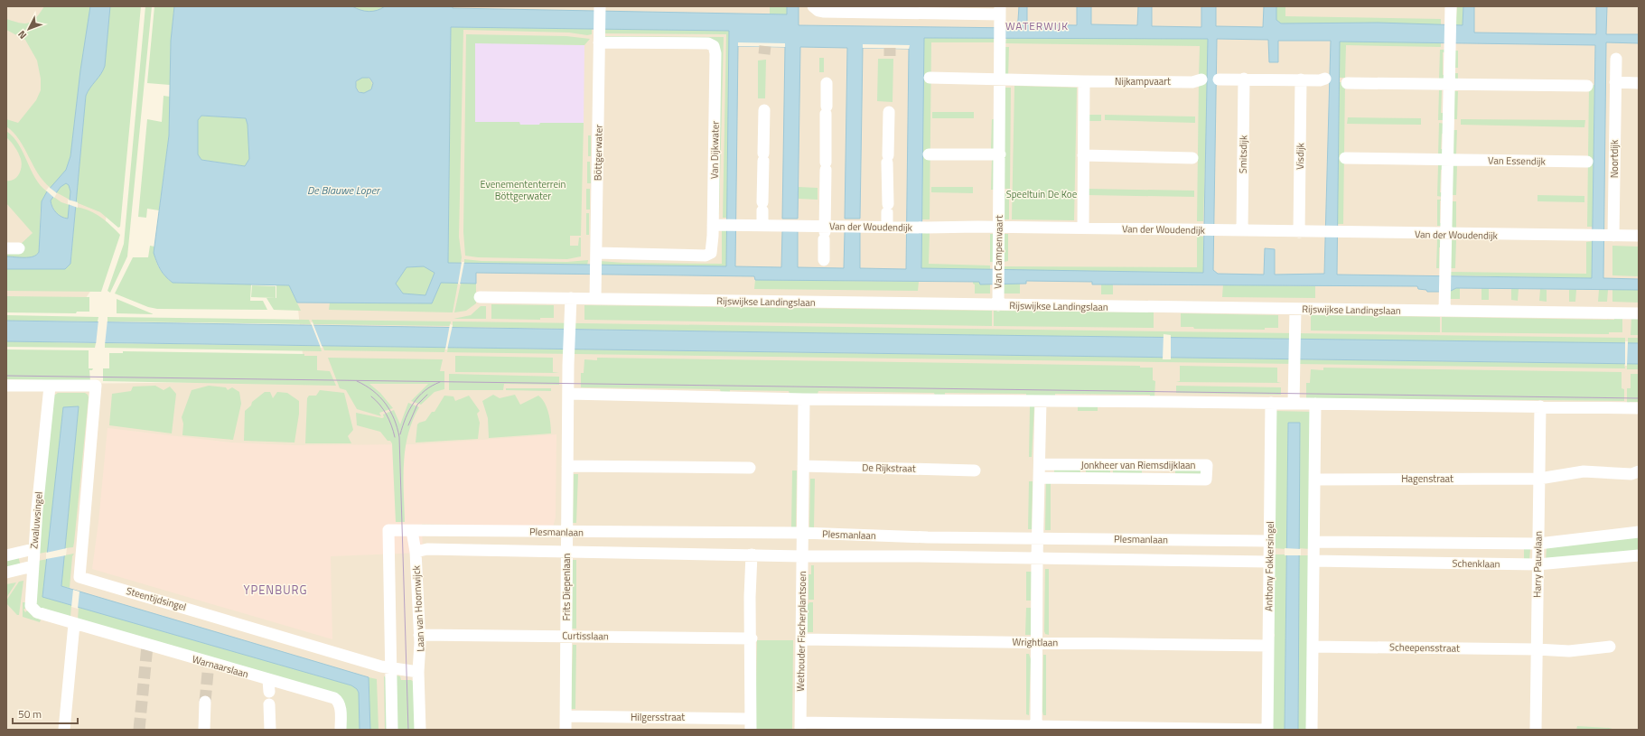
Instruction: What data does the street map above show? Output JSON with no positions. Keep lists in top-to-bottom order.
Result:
{
  "streets": {
    "street": [
      "Nijkampvaart",
      "Van Dijkwater",
      "Böttgerwater",
      "Smitsdijk",
      "Visdijk",
      "Noortdijk",
      "Van Essendijk",
      "Van der Woudendijk",
      "Van Campenvaart",
      "Rijswijkse Landingslaan",
      "Jonkheer van Riemsdijklaan",
      "De Rijkstraat",
      "Hagenstraat",
      "Zwaluwsingel",
      "Plesmanlaan",
      "Schenklaan",
      "Harry Pauwlaan",
      "Anthony Fokkersingel",
      "Frits Diepenlaan",
      "Steentijdsingel",
      "Laan van Hoornwijck",
      "Wethouder Fischerplantsoen",
      "Curtisslaan",
      "Wrightlaan",
      "Scheepensstraat",
      "Warnaarslaan",
      "Hilgersstraat"
    ]
  },
  "crossings": [
    ["Nijkampvaart", "Van Campenvaart"],
    ["Van Dijkwater", "Böttgerwater"],
    ["Van Dijkwater", "Van der Woudendijk"],
    ["Böttgerwater", "Rijswijkse Landingslaan"],
    ["Smitsdijk", "Van der Woudendijk"],
    ["Visdijk", "Van der Woudendijk"],
    ["Noortdijk", "Van der Woudendijk"],
    ["Van der Woudendijk", "Van Campenvaart"],
    ["Van Campenvaart", "Rijswijkse Landingslaan"],
    ["Rijswijkse Landingslaan", "Frits Diepenlaan"],
    ["Hagenstraat", "Harry Pauwlaan"],
    ["Zwaluwsingel", "Steentijdsingel"],
    ["Zwaluwsingel", "Warnaarslaan"],
    ["Plesmanlaan", "Anthony Fokkersingel"],
    ["Plesmanlaan", "Frits Diepenlaan"],
    ["Plesmanlaan", "Steentijdsingel"],
    ["Plesmanlaan", "Laan van Hoornwijck"],
    ["Plesmanlaan", "Wethouder Fischerplantsoen"],
    ["Schenklaan", "Harry Pauwlaan"],
    ["Harry Pauwlaan", "Scheepensstraat"],
    ["Anthony Fokkersingel", "Wrightlaan"],
    ["Frits Diepenlaan", "Curtisslaan"],
    ["Frits Diepenlaan", "Hilgersstraat"],
    ["Steentijdsingel", "Laan van Hoornwijck"],
    ["Laan van Hoornwijck", "Curtisslaan"],
    ["Wethouder Fischerplantsoen", "Wrightlaan"]
  ],
  "districts": ["WATERWIJK", "YPENBURG"],
  "water": ["De Blauwe Loper"],
  "parks": ["Evenemententerrein Böttgerwater", "Speeltuin De Koe"],
  "scale_bar": "50 m",
  "north": "bottom left"
}
